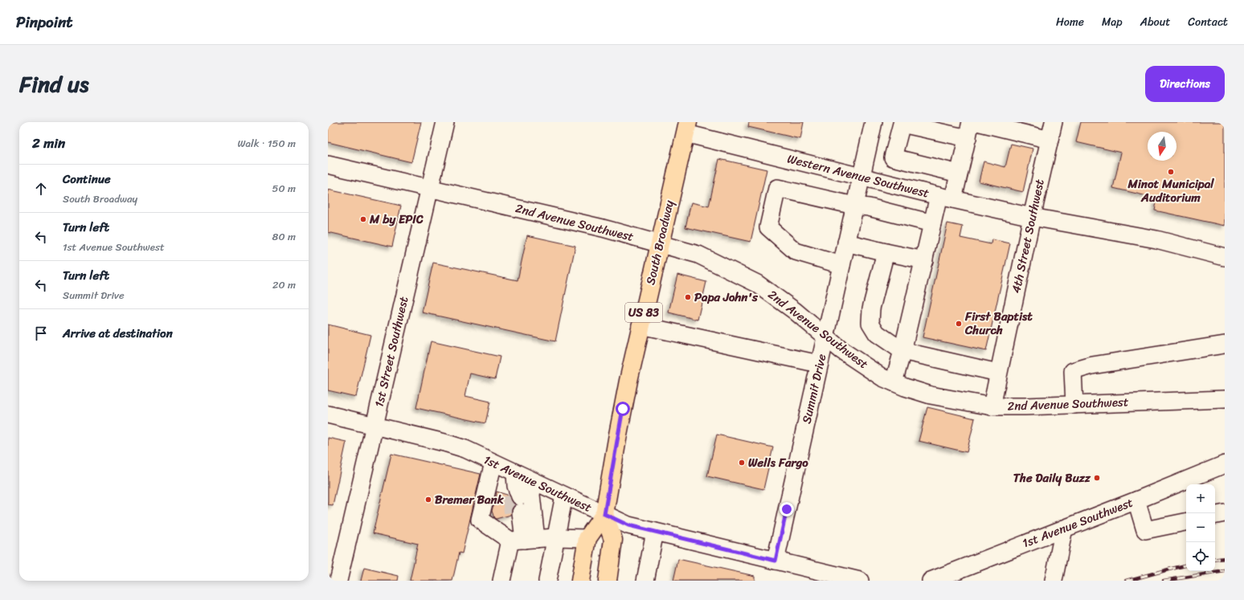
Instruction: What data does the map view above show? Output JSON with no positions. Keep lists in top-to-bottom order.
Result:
{
  "streets": {
    "main road": ["South Broadway", "US 83"],
    "street": [
      "Western Avenue Southwest",
      "2nd Avenue Southwest",
      "4th Street Southwest",
      "1st Street Southwest",
      "Summit Drive",
      "1st Avenue Southwest"
    ]
  },
  "crossings": [
    ["Western Avenue Southwest", "4th Street Southwest"],
    ["Western Avenue Southwest", "South Broadway"],
    ["Western Avenue Southwest", "Summit Drive"],
    ["2nd Avenue Southwest", "4th Street Southwest"],
    ["2nd Avenue Southwest", "South Broadway"],
    ["2nd Avenue Southwest", "1st Street Southwest"],
    ["2nd Avenue Southwest", "Summit Drive"],
    ["South Broadway", "1st Avenue Southwest"],
    ["1st Street Southwest", "1st Avenue Southwest"],
    ["Summit Drive", "1st Avenue Southwest"]
  ],
  "places": [
    "Minot Municipal Auditorium",
    "M by EPIC",
    "Papa John's",
    "First Baptist Church",
    "Wells Fargo",
    "The Daily Buzz",
    "Bremer Bank"
  ],
  "north": "bottom",
  "page": {
    "header": "Pinpoint",
    "nav": [
      "Home",
      "Map",
      "About",
      "Contact"
    ],
    "title": "Find us",
    "buttons": "Directions",
    "heading": ["2 min", "Walk · 150 m"],
    "list": [
      ["Continue", "South Broadway", "50 m"],
      ["Turn left", "1st Avenue Southwest", "80 m"],
      ["Turn left", "Summit Drive", "20 m"],
      "Arrive at destination"
    ],
    "map_buttons": ["+", "−"]
  }
}
